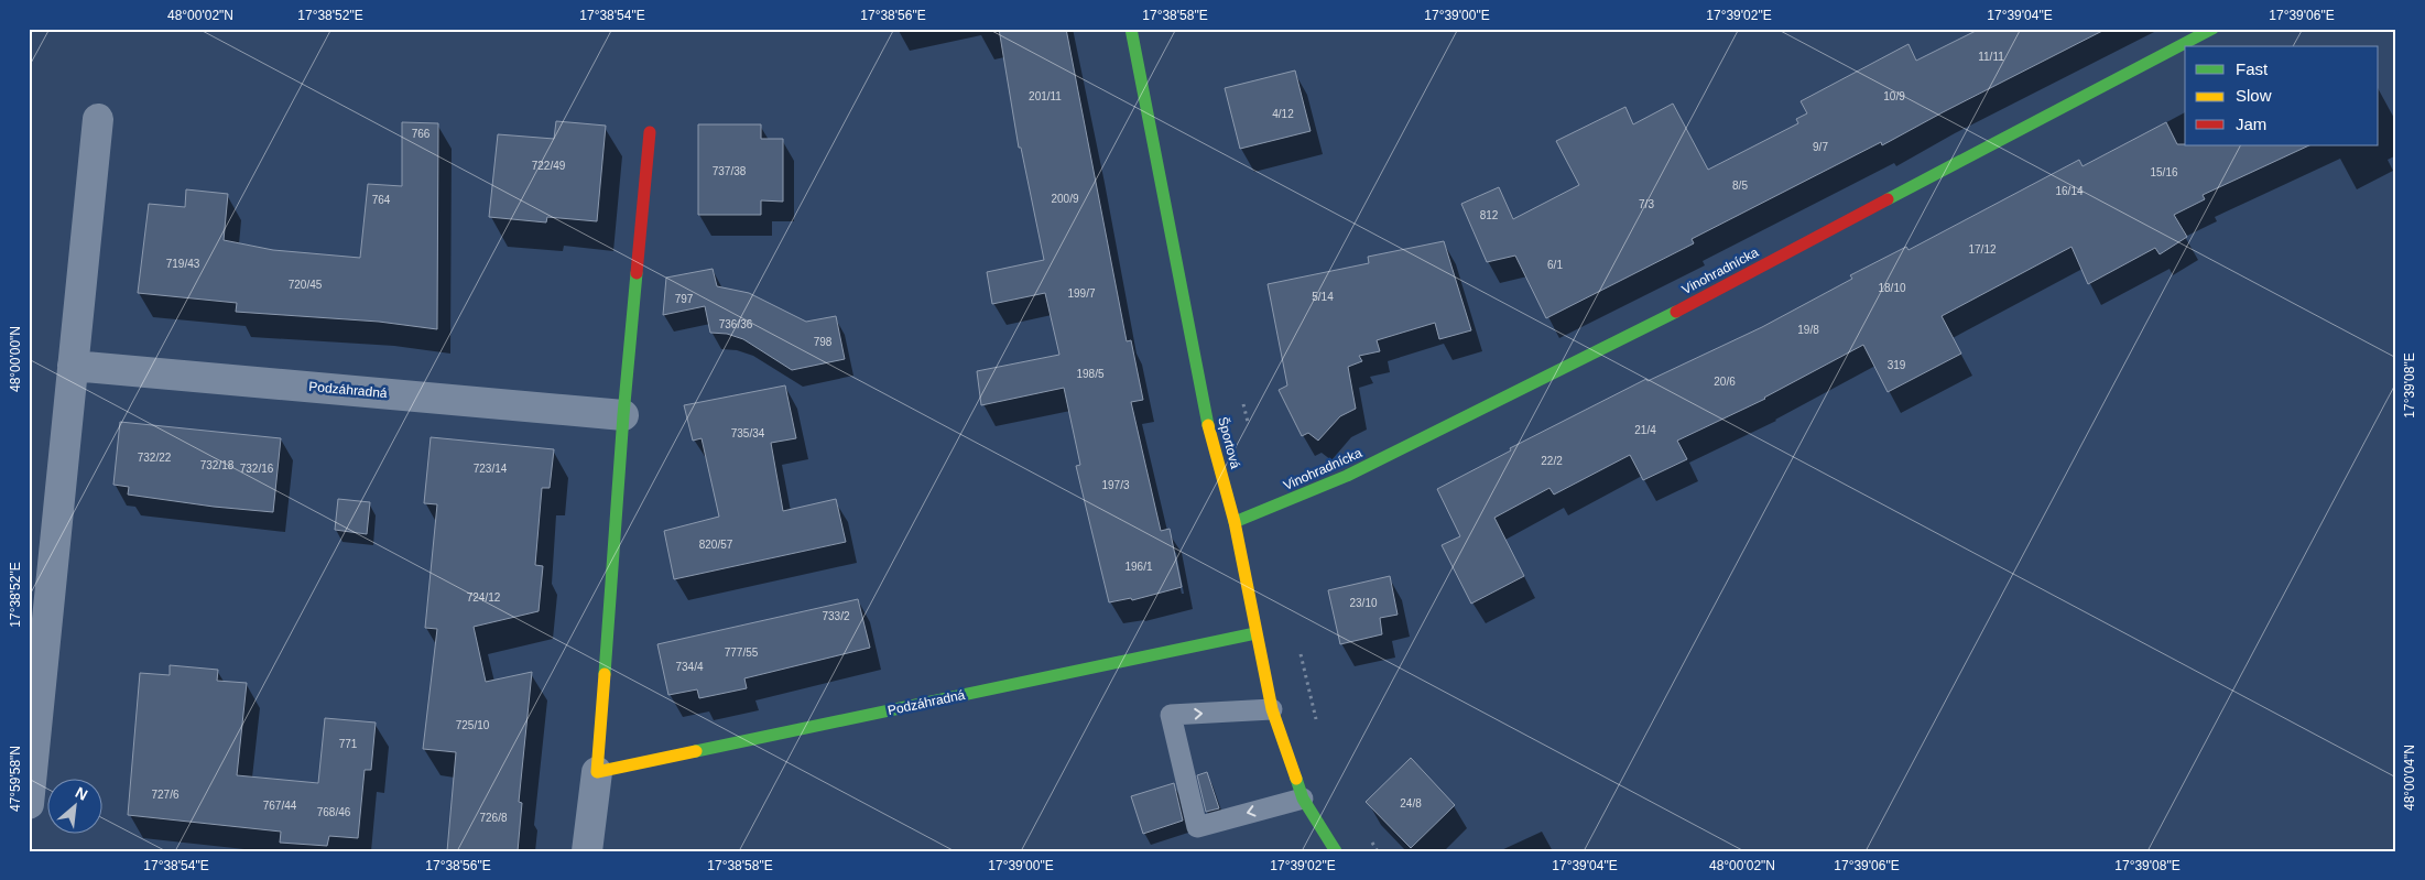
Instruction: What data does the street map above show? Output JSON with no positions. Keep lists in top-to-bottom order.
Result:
{
  "streets": {
    "street": ["Vinohradnícka", "Podzáhradná", "Športová"]
  },
  "crossings": [
    ["Vinohradnícka", "Športová"],
    ["Podzáhradná", "Športová"]
  ],
  "house_numbers": [
    "11/11",
    "201/11",
    "10/9",
    "4/12",
    "766",
    "9/7",
    "722/49",
    "737/38",
    "15/16",
    "8/5",
    "16/14",
    "200/9",
    "764",
    "7/3",
    "812",
    "17/12",
    "719/43",
    "6/1",
    "720/45",
    "18/10",
    "199/7",
    "5/14",
    "797",
    "736/36",
    "19/8",
    "798",
    "319",
    "198/5",
    "20/6",
    "21/4",
    "735/34",
    "732/22",
    "22/2",
    "732/18",
    "732/16",
    "723/14",
    "197/3",
    "820/57",
    "196/1",
    "724/12",
    "23/10",
    "733/2",
    "777/55",
    "734/4",
    "725/10",
    "771",
    "727/6",
    "24/8",
    "767/44",
    "768/46",
    "726/8"
  ],
  "legend": ["Fast", "Slow", "Jam"],
  "north": "top right",
  "coordinates": [
    "48°00'02\"N",
    "17°38'52\"E",
    "17°38'54\"E",
    "17°38'56\"E",
    "17°38'58\"E",
    "17°39'00\"E",
    "17°39'02\"E",
    "17°39'04\"E",
    "17°39'06\"E",
    "48°00'00\"N",
    "17°39'08\"E",
    "48°00'04\"N",
    "47°59'58\"N"
  ]
}
